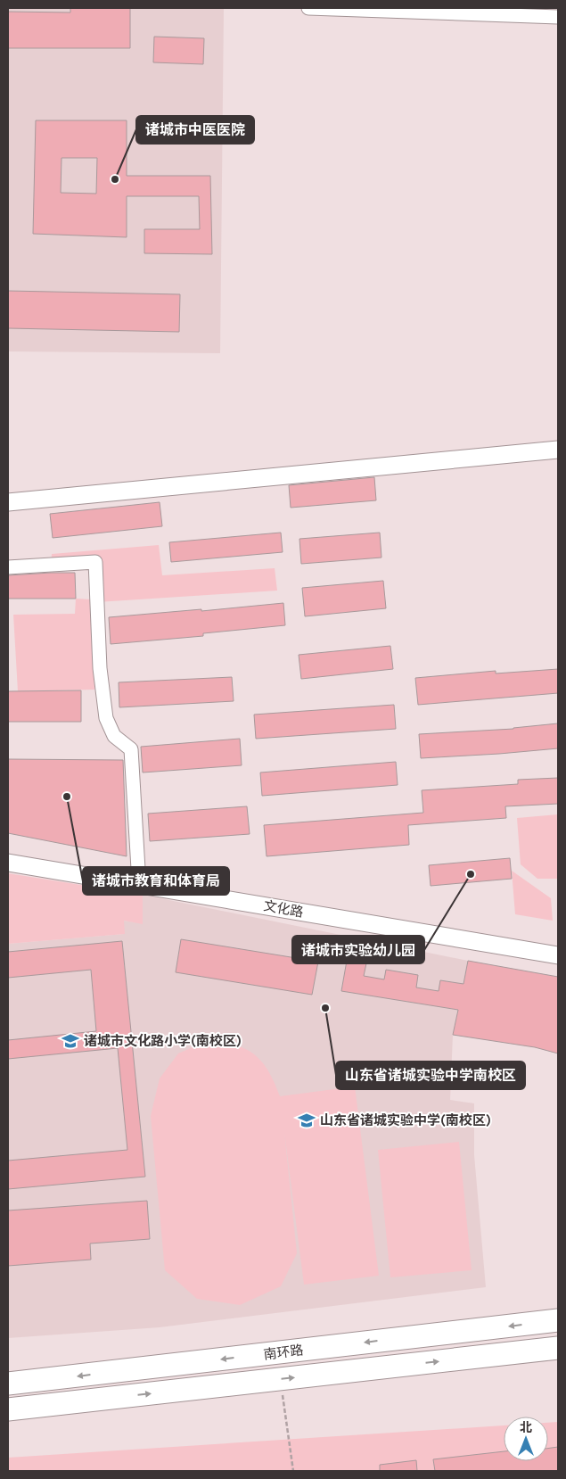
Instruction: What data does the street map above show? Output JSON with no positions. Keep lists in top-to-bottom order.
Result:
{
  "streets": {
    "highway": ["南环路"],
    "street": ["文化路"]
  },
  "places": {
    "other": [
      "诸城市中医医院",
      "诸城市教育和体育局",
      "诸城市实验幼儿园",
      "山东省诸城实验中学南校区"
    ],
    "school or university": ["诸城市文化路小学(南校区)", "山东省诸城实验中学(南校区)"]
  },
  "north": "top"
}
